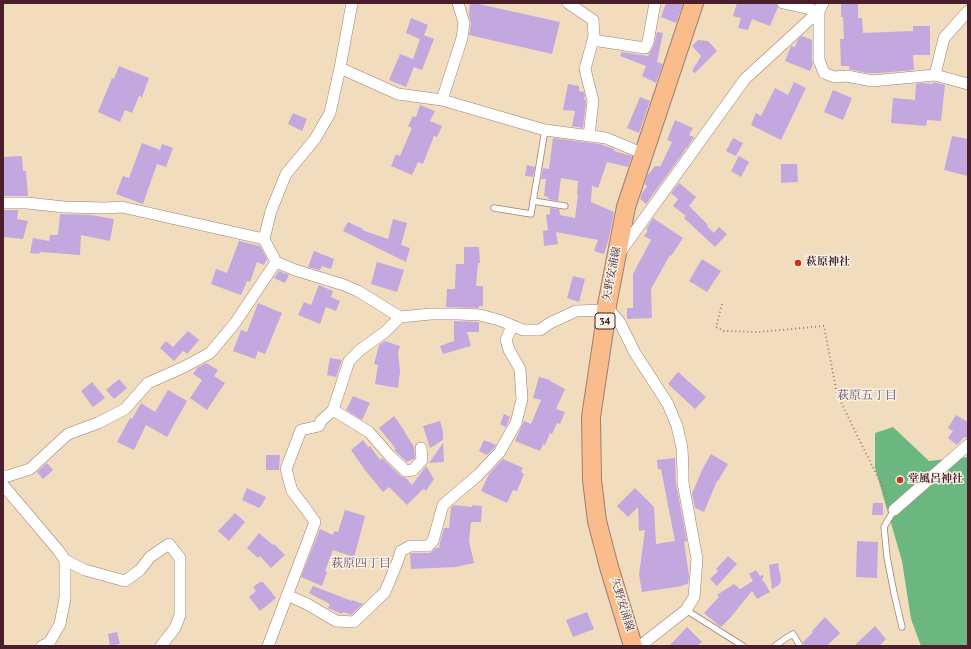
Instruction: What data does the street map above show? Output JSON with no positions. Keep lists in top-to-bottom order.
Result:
{
  "streets": {
    "main road": ["矢野安浦線", "34"]
  },
  "districts": ["萩原五丁目", "萩原四丁目"],
  "places": ["萩原神社", "堂風呂神社"]
}
